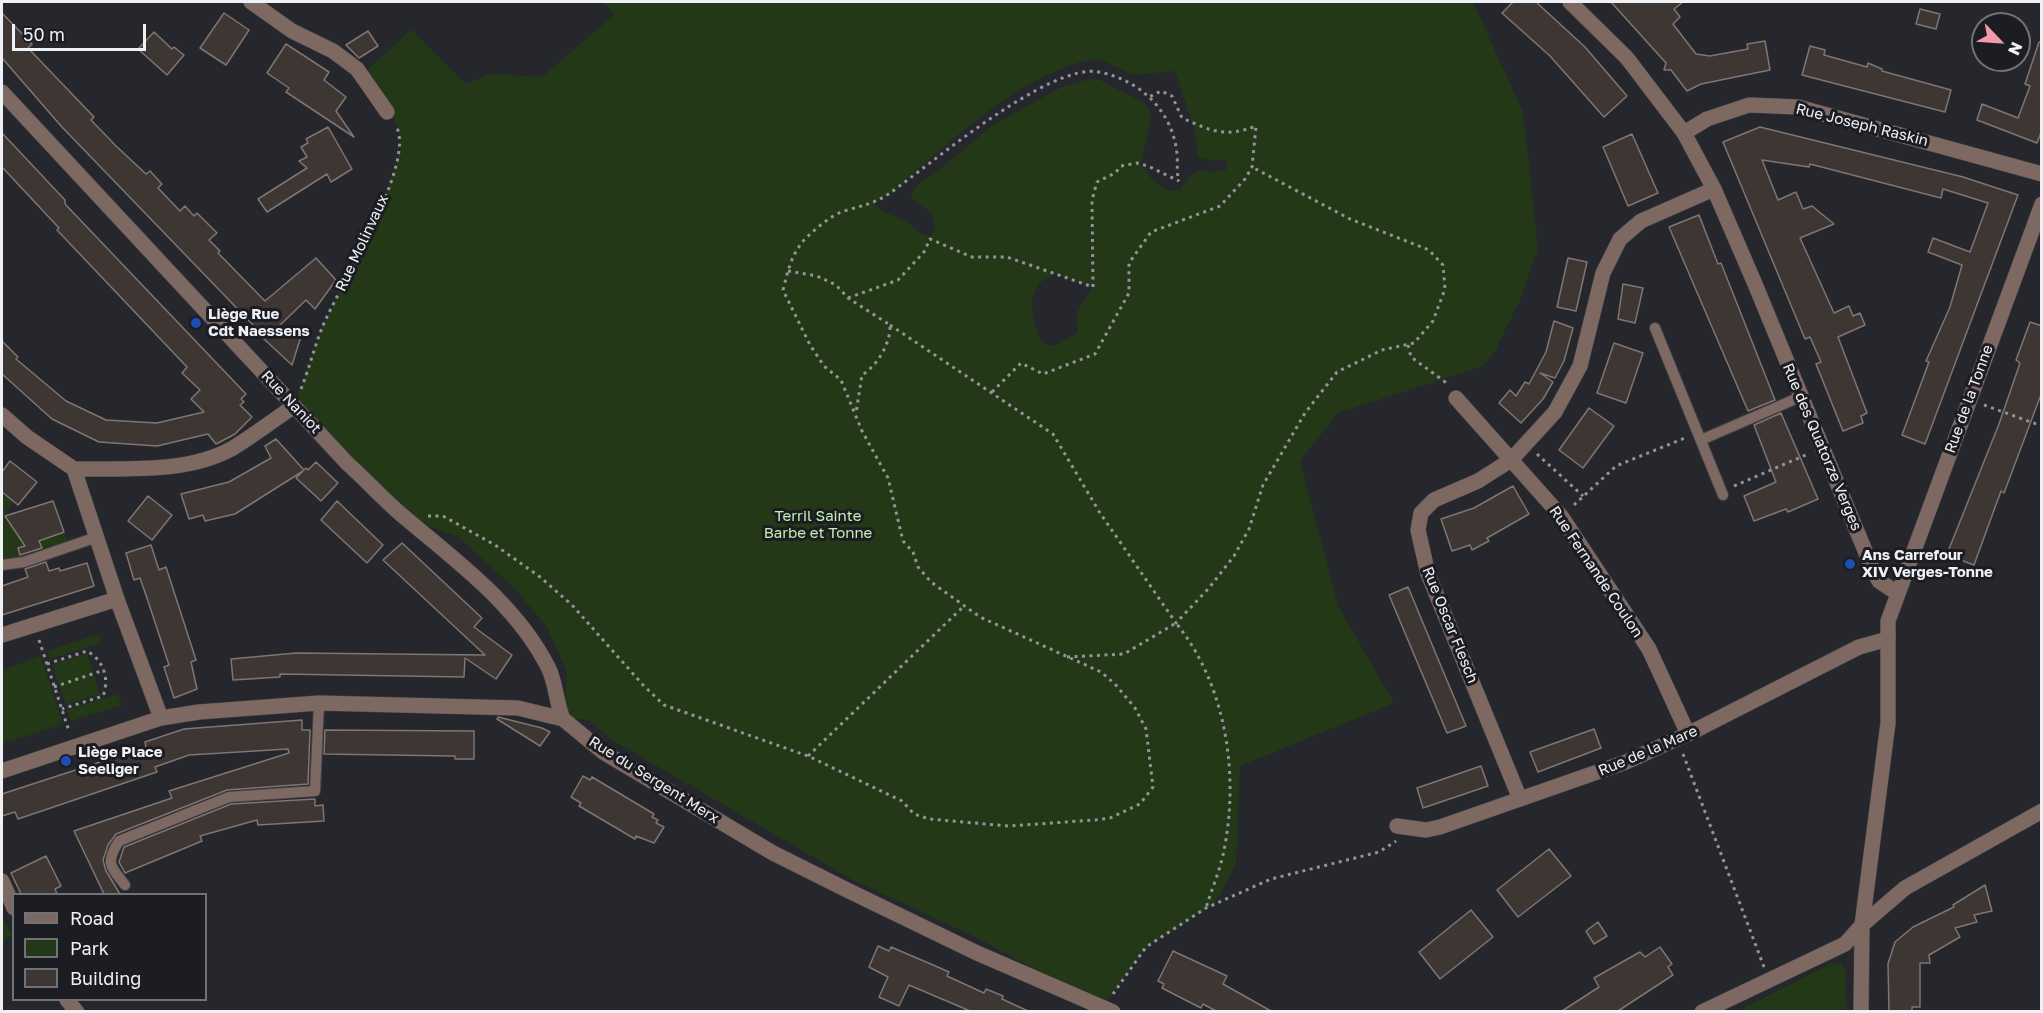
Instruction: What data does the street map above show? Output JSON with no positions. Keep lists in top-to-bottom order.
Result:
{
  "streets": {
    "street": [
      "Rue Joseph Raskin",
      "Rue de la Tonne",
      "Rue Naniot",
      "Rue des Quatorze Verges",
      "Rue Fernande Coulon",
      "Rue Oscar Flesch",
      "Rue de la Mare",
      "Rue du Sergent Merx"
    ],
    "path": ["Rue Molinvaux"]
  },
  "crossings": [
    ["Rue Joseph Raskin", "Rue des Quatorze Verges"],
    ["Rue Molinvaux", "Rue Naniot"],
    ["Rue de la Tonne", "Rue des Quatorze Verges"],
    ["Rue Naniot", "Rue du Sergent Merx"],
    ["Rue des Quatorze Verges", "Rue Oscar Flesch"],
    ["Rue Fernande Coulon", "Rue Oscar Flesch"],
    ["Rue Fernande Coulon", "Rue de la Mare"],
    ["Rue Oscar Flesch", "Rue de la Mare"]
  ],
  "parks": ["Terril Sainte Barbe et Tonne"],
  "places": ["Liège Rue Cdt Naessens", "Ans Carrefour XIV Verges-Tonne", "Liège Place Seeliger"],
  "legend": ["Road", "Park", "Building"],
  "scale_bar": "50 m",
  "north": "bottom right"
}
